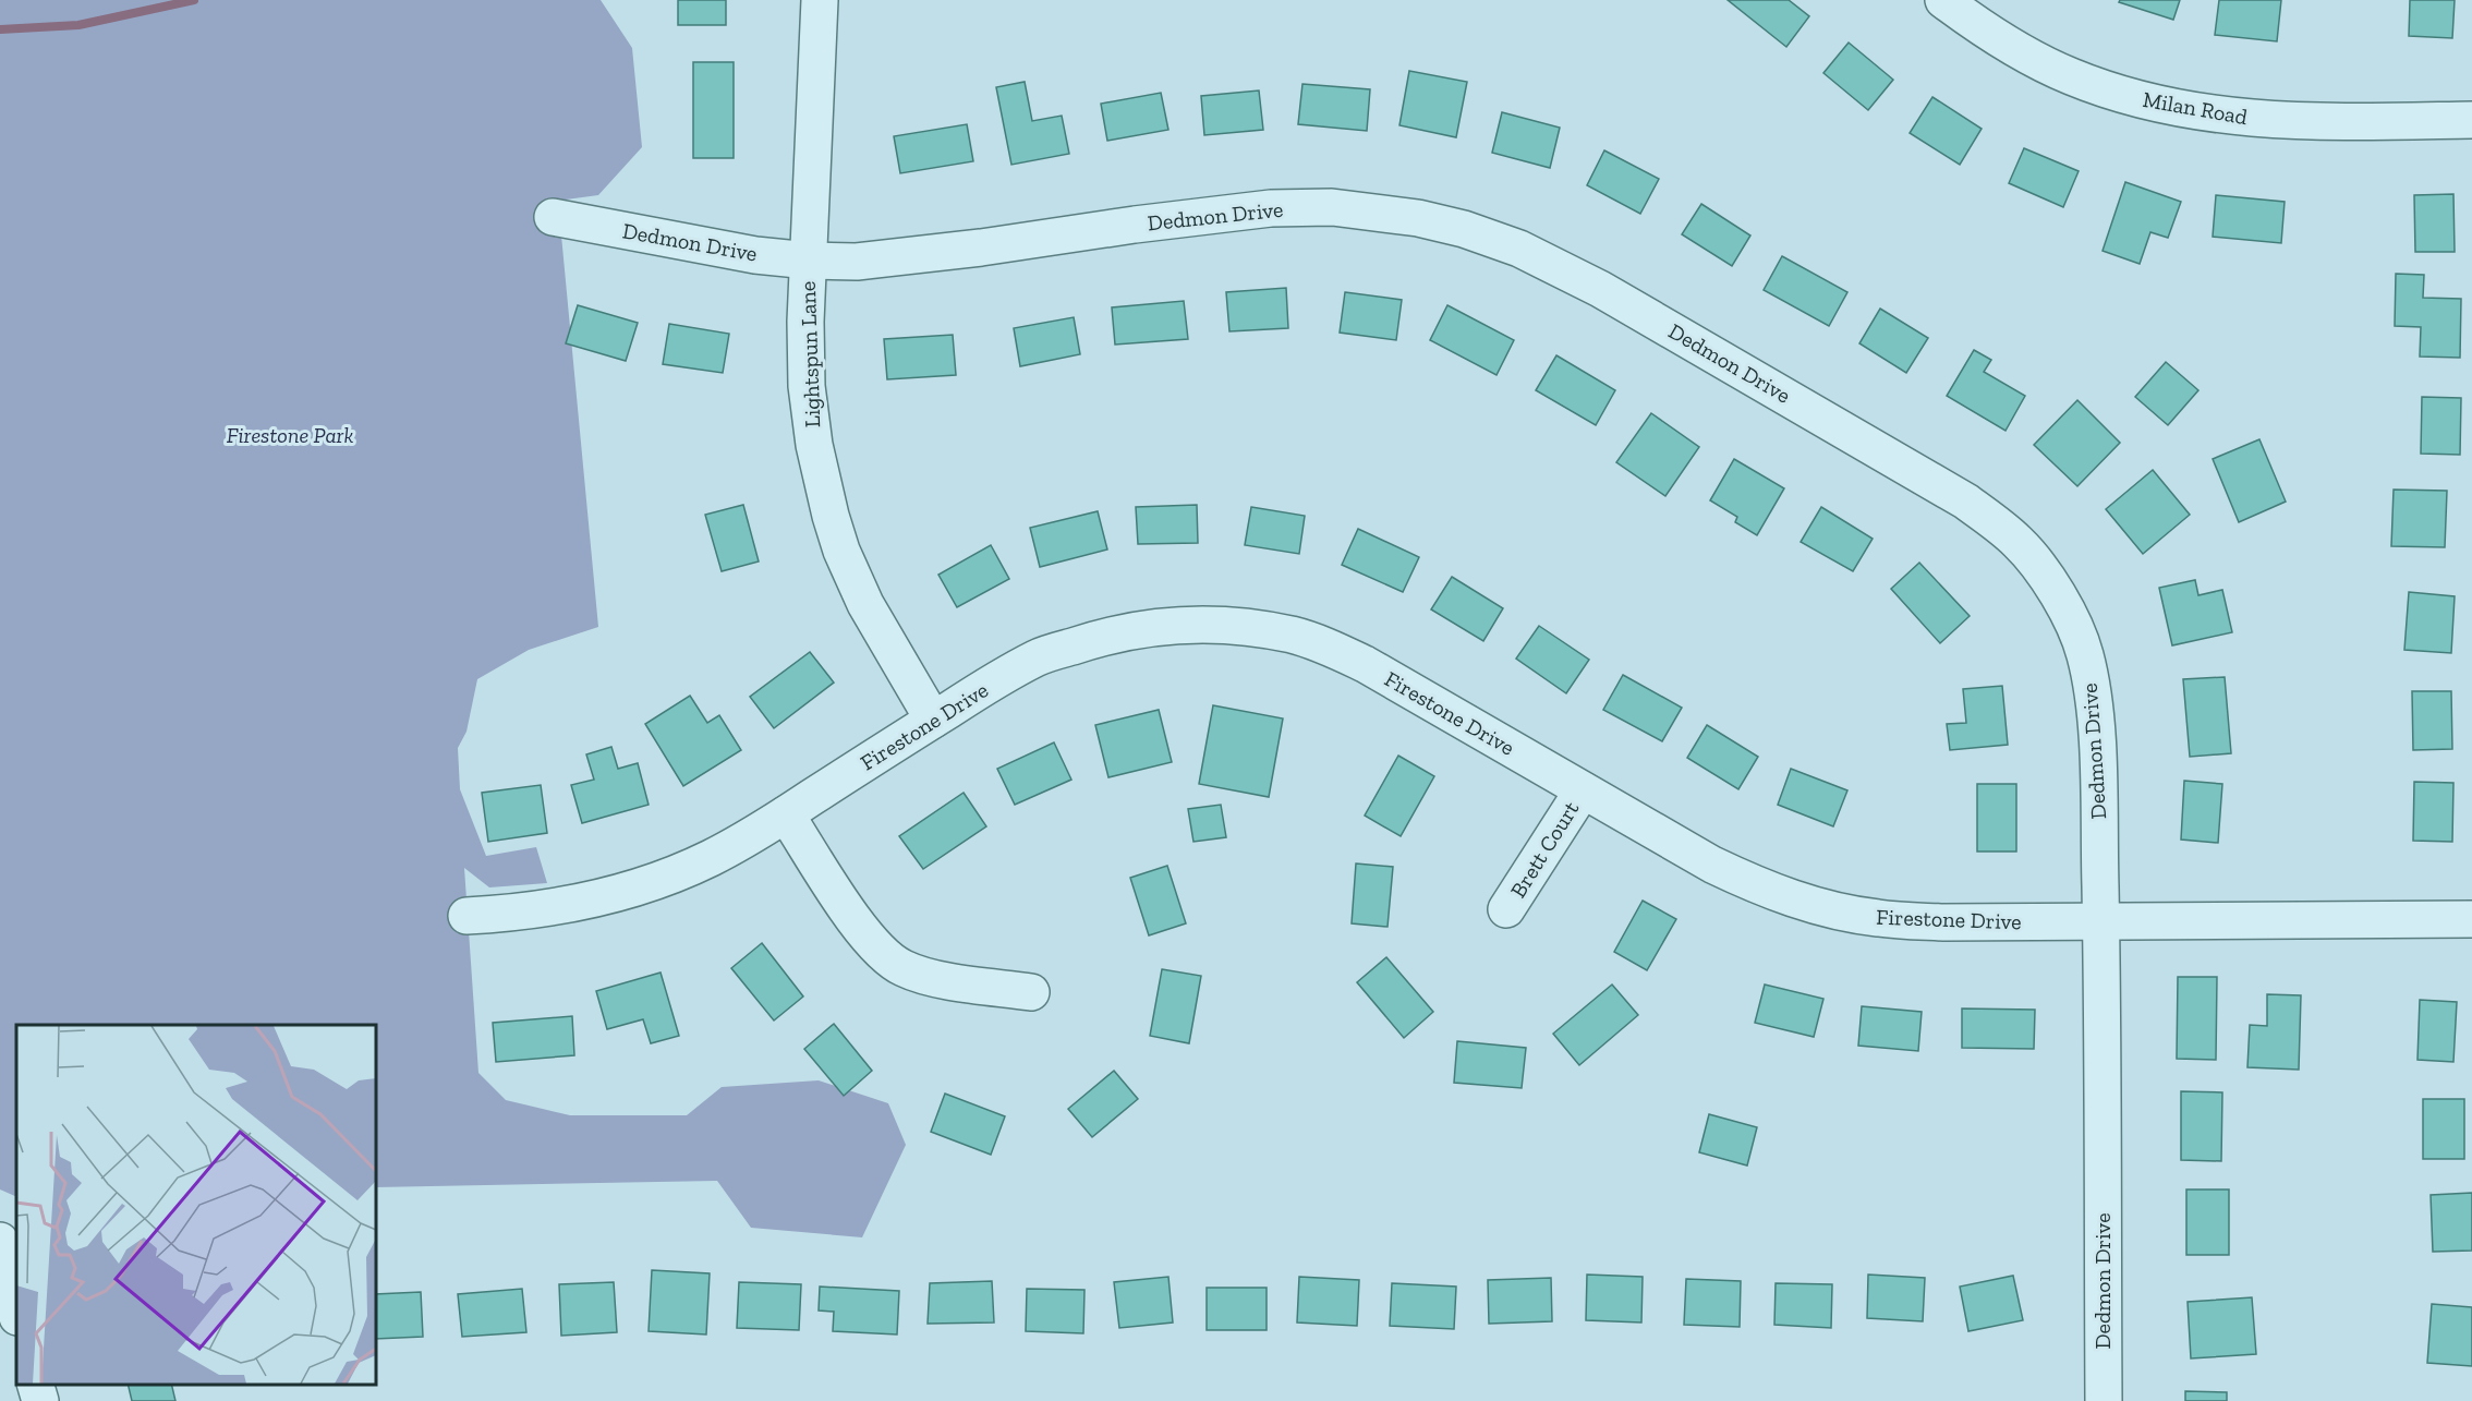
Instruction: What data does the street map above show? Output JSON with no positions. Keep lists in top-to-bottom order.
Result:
{
  "streets": {
    "street": [
      "Milan Road",
      "Dedmon Drive",
      "Lightspun Lane",
      "Firestone Drive",
      "Brett Court"
    ]
  },
  "crossings": [
    ["Dedmon Drive", "Lightspun Lane"],
    ["Dedmon Drive", "Firestone Drive"],
    ["Lightspun Lane", "Firestone Drive"],
    ["Firestone Drive", "Brett Court"]
  ],
  "parks": ["Firestone Park"]
}
